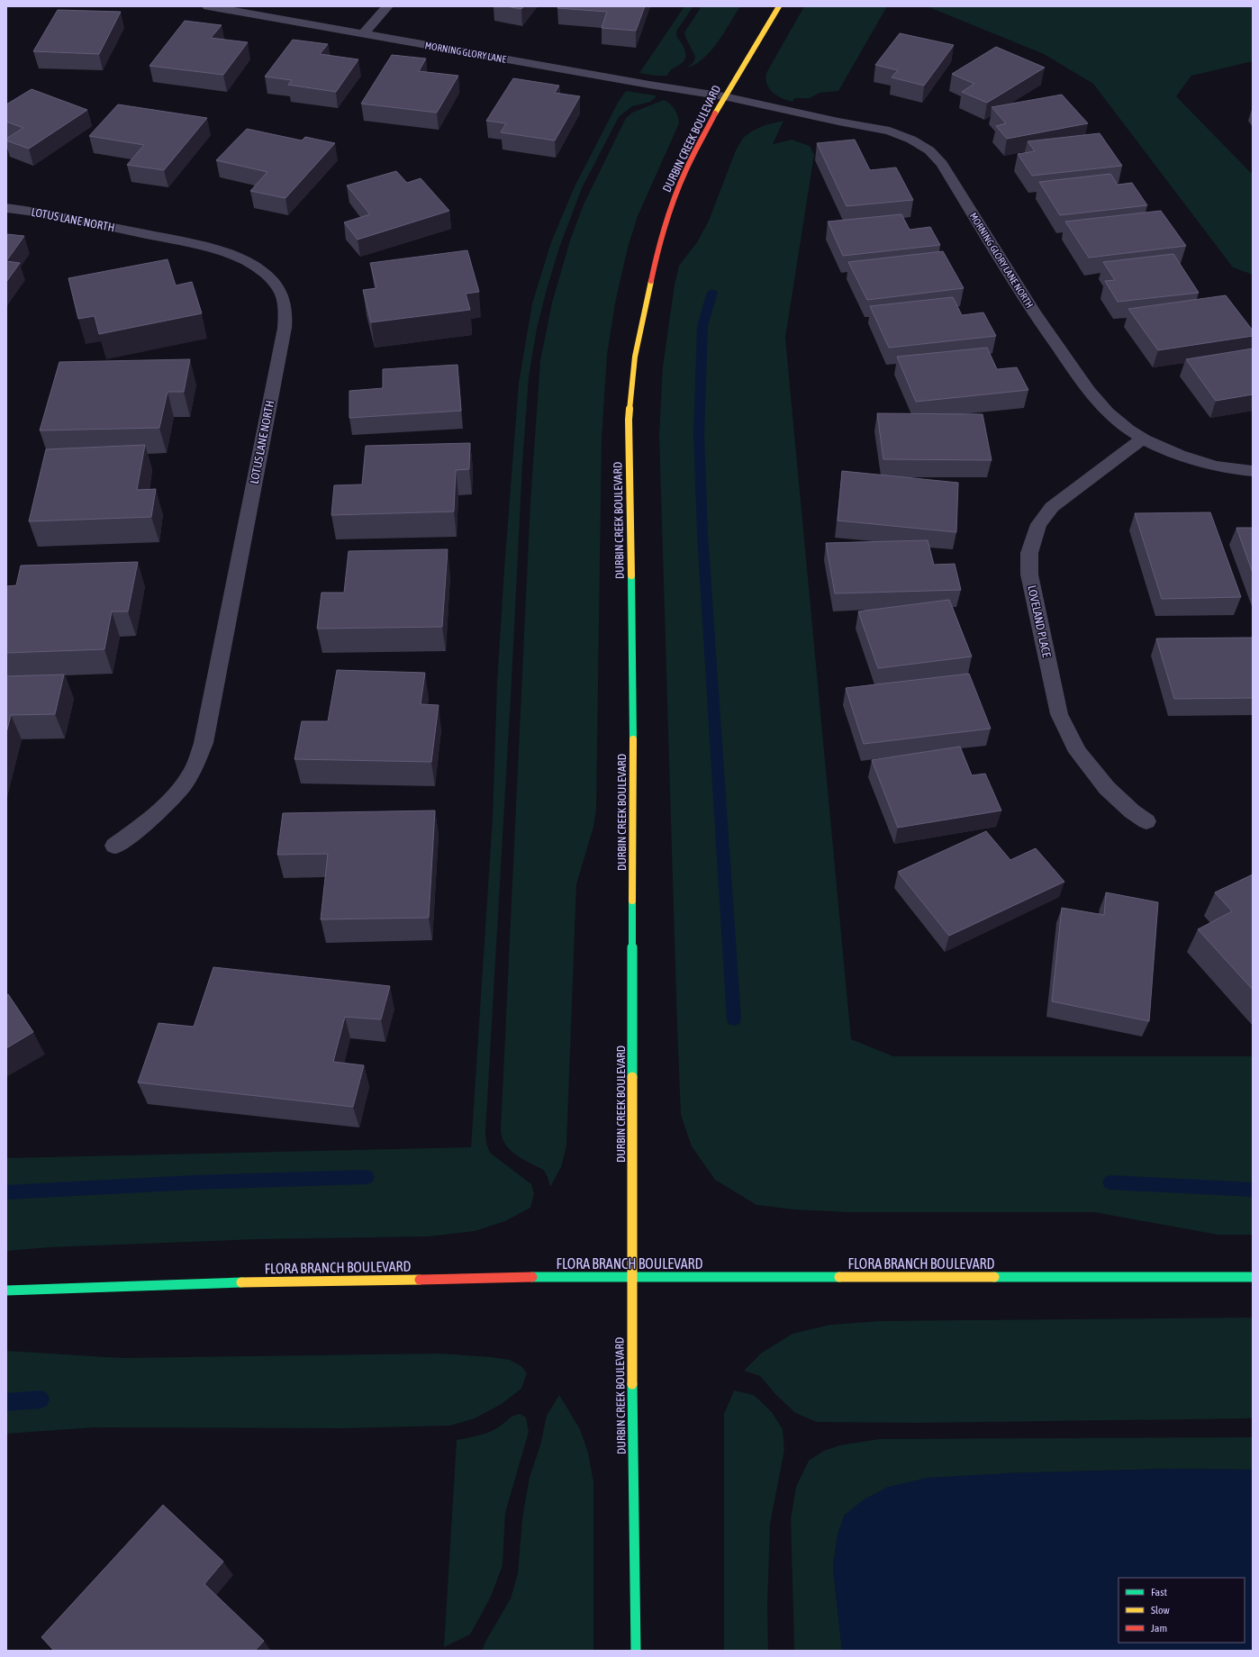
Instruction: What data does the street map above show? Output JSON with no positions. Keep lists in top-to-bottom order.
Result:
{
  "streets": {
    "street": [
      "MORNING GLORY LANE",
      "DURBIN CREEK BOULEVARD",
      "LOTUS LANE NORTH",
      "MORNING GLORY LANE NORTH",
      "LOVELAND PLACE",
      "FLORA BRANCH BOULEVARD"
    ]
  },
  "crossings": [
    ["MORNING GLORY LANE", "DURBIN CREEK BOULEVARD"],
    ["MORNING GLORY LANE", "MORNING GLORY LANE NORTH"],
    ["DURBIN CREEK BOULEVARD", "MORNING GLORY LANE NORTH"],
    ["DURBIN CREEK BOULEVARD", "FLORA BRANCH BOULEVARD"],
    ["MORNING GLORY LANE NORTH", "LOVELAND PLACE"]
  ],
  "legend": ["Fast", "Slow", "Jam"]
}
